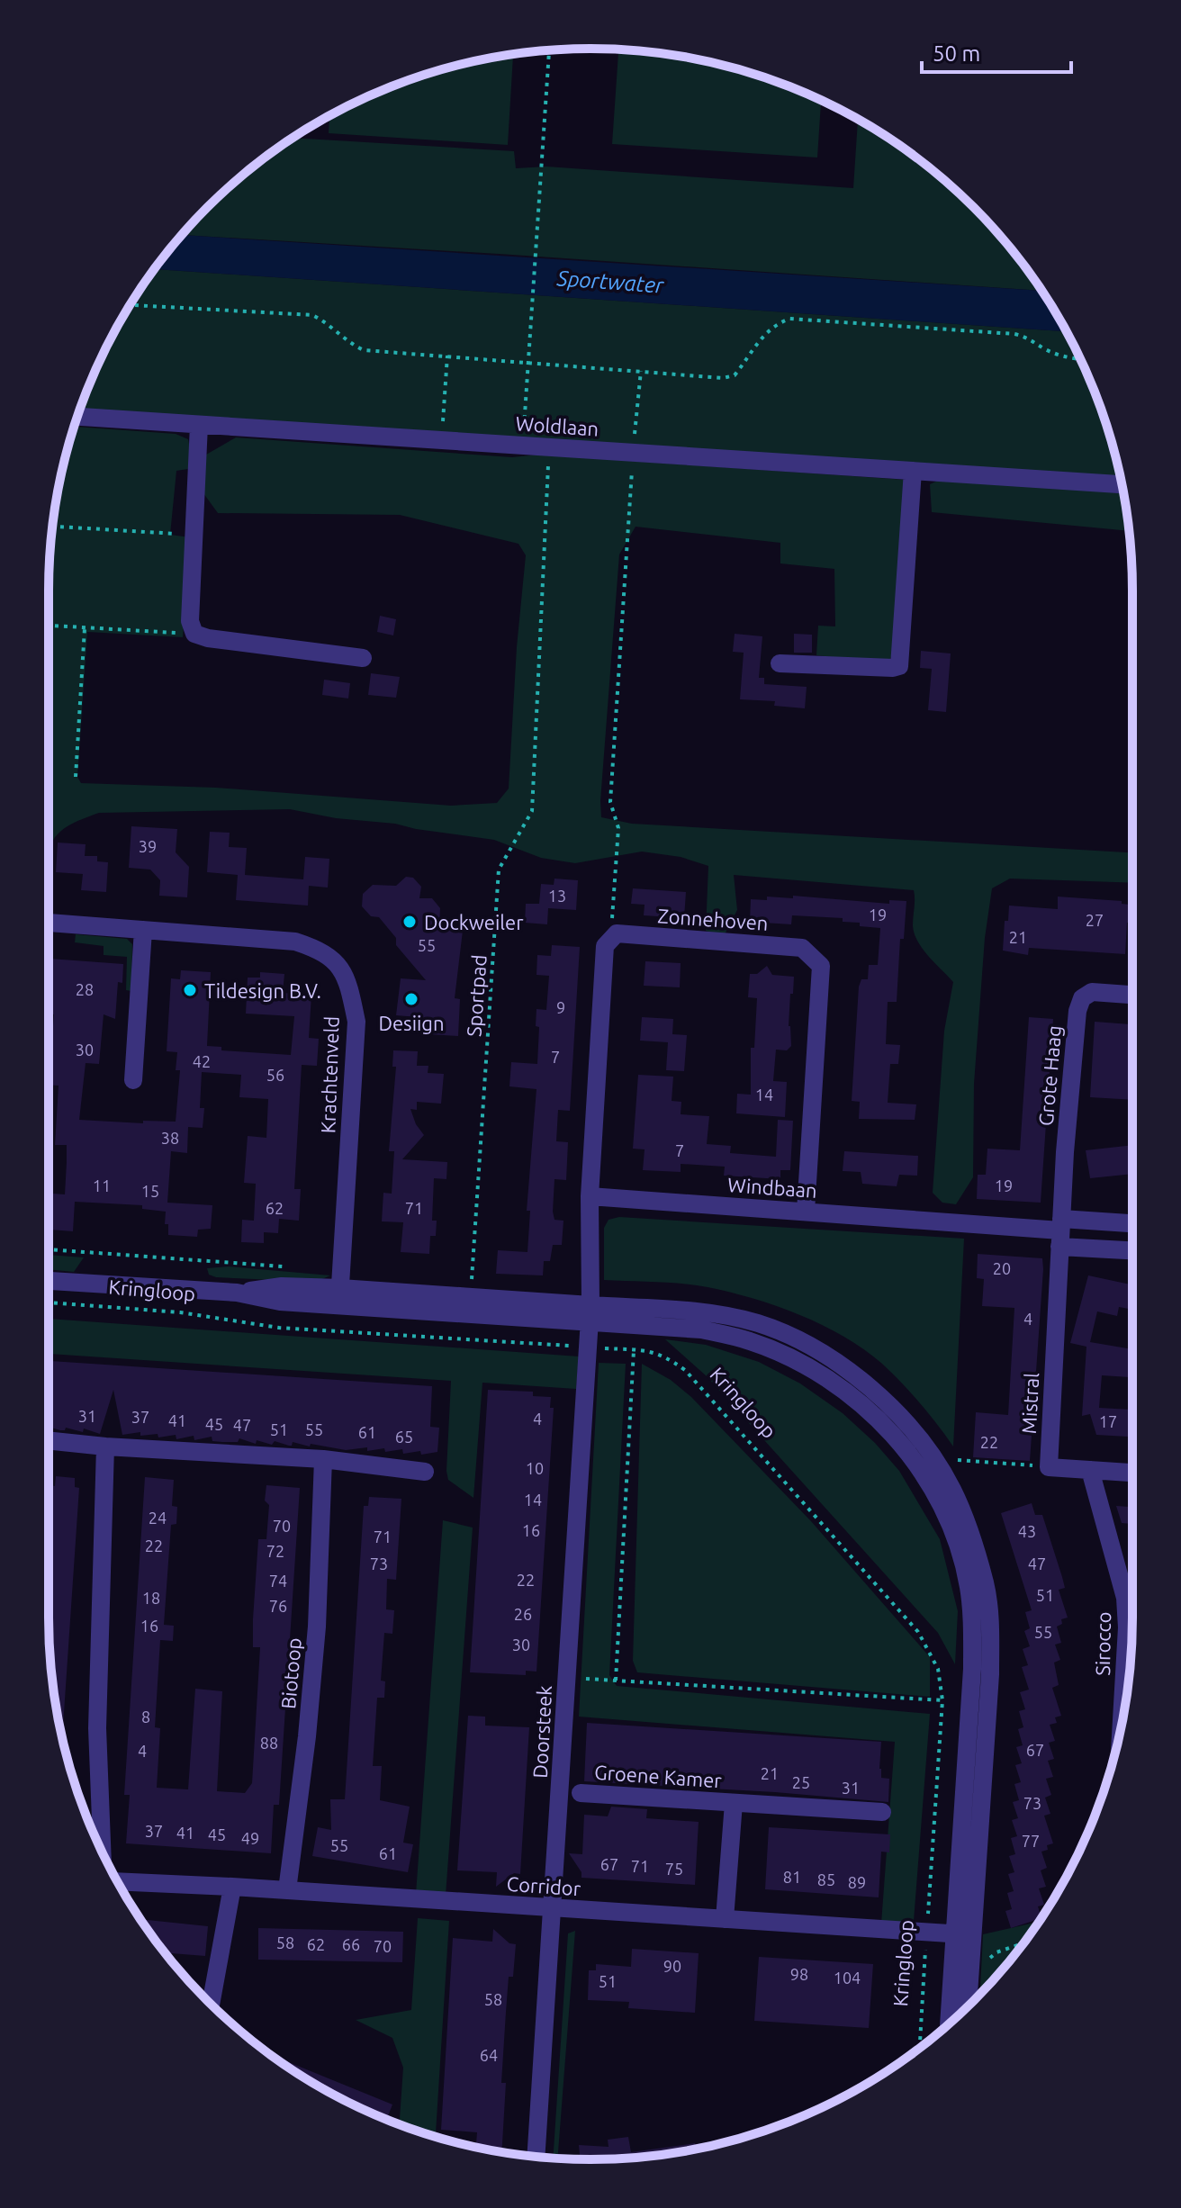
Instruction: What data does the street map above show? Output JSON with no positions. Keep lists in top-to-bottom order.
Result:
{
  "streets": {
    "street": [
      "Woldlaan",
      "Zonnehoven",
      "Krachtenveld",
      "Grote Haag",
      "Windbaan",
      "Kringloop",
      "Mistral",
      "Sirocco",
      "Biotoop",
      "Doorsteek",
      "Groene Kamer",
      "Corridor"
    ],
    "path": ["Sportpad"]
  },
  "crossings": [
    ["Woldlaan", "Sportpad"],
    ["Zonnehoven", "Windbaan"],
    ["Sportpad", "Kringloop"],
    ["Krachtenveld", "Kringloop"],
    ["Grote Haag", "Windbaan"],
    ["Grote Haag", "Mistral"],
    ["Windbaan", "Mistral"],
    ["Kringloop", "Doorsteek"],
    ["Kringloop", "Corridor"],
    ["Mistral", "Sirocco"],
    ["Biotoop", "Corridor"],
    ["Doorsteek", "Corridor"],
    ["Groene Kamer", "Corridor"]
  ],
  "water": ["Sportwater"],
  "places": ["Dockweiler", "Tildesign B.V.", "Desiign"],
  "house_numbers": [
    "39",
    "13",
    "19",
    "27",
    "21",
    "55",
    "28",
    "9",
    "30",
    "7",
    "42",
    "56",
    "14",
    "38",
    "7",
    "11",
    "19",
    "15",
    "62",
    "71",
    "20",
    "4",
    "31",
    "37",
    "4",
    "41",
    "17",
    "45",
    "47",
    "51",
    "55",
    "61",
    "65",
    "22",
    "10",
    "14",
    "24",
    "70",
    "16",
    "43",
    "71",
    "22",
    "72",
    "73",
    "47",
    "22",
    "74",
    "51",
    "18",
    "76",
    "26",
    "16",
    "55",
    "30",
    "8",
    "88",
    "67",
    "4",
    "21",
    "25",
    "31",
    "73",
    "37",
    "41",
    "45",
    "49",
    "77",
    "55",
    "61",
    "67",
    "71",
    "75",
    "81",
    "85",
    "89",
    "58",
    "62",
    "66",
    "70",
    "90",
    "98",
    "104",
    "51",
    "58",
    "64"
  ],
  "scale_bar": "50 m"
}
